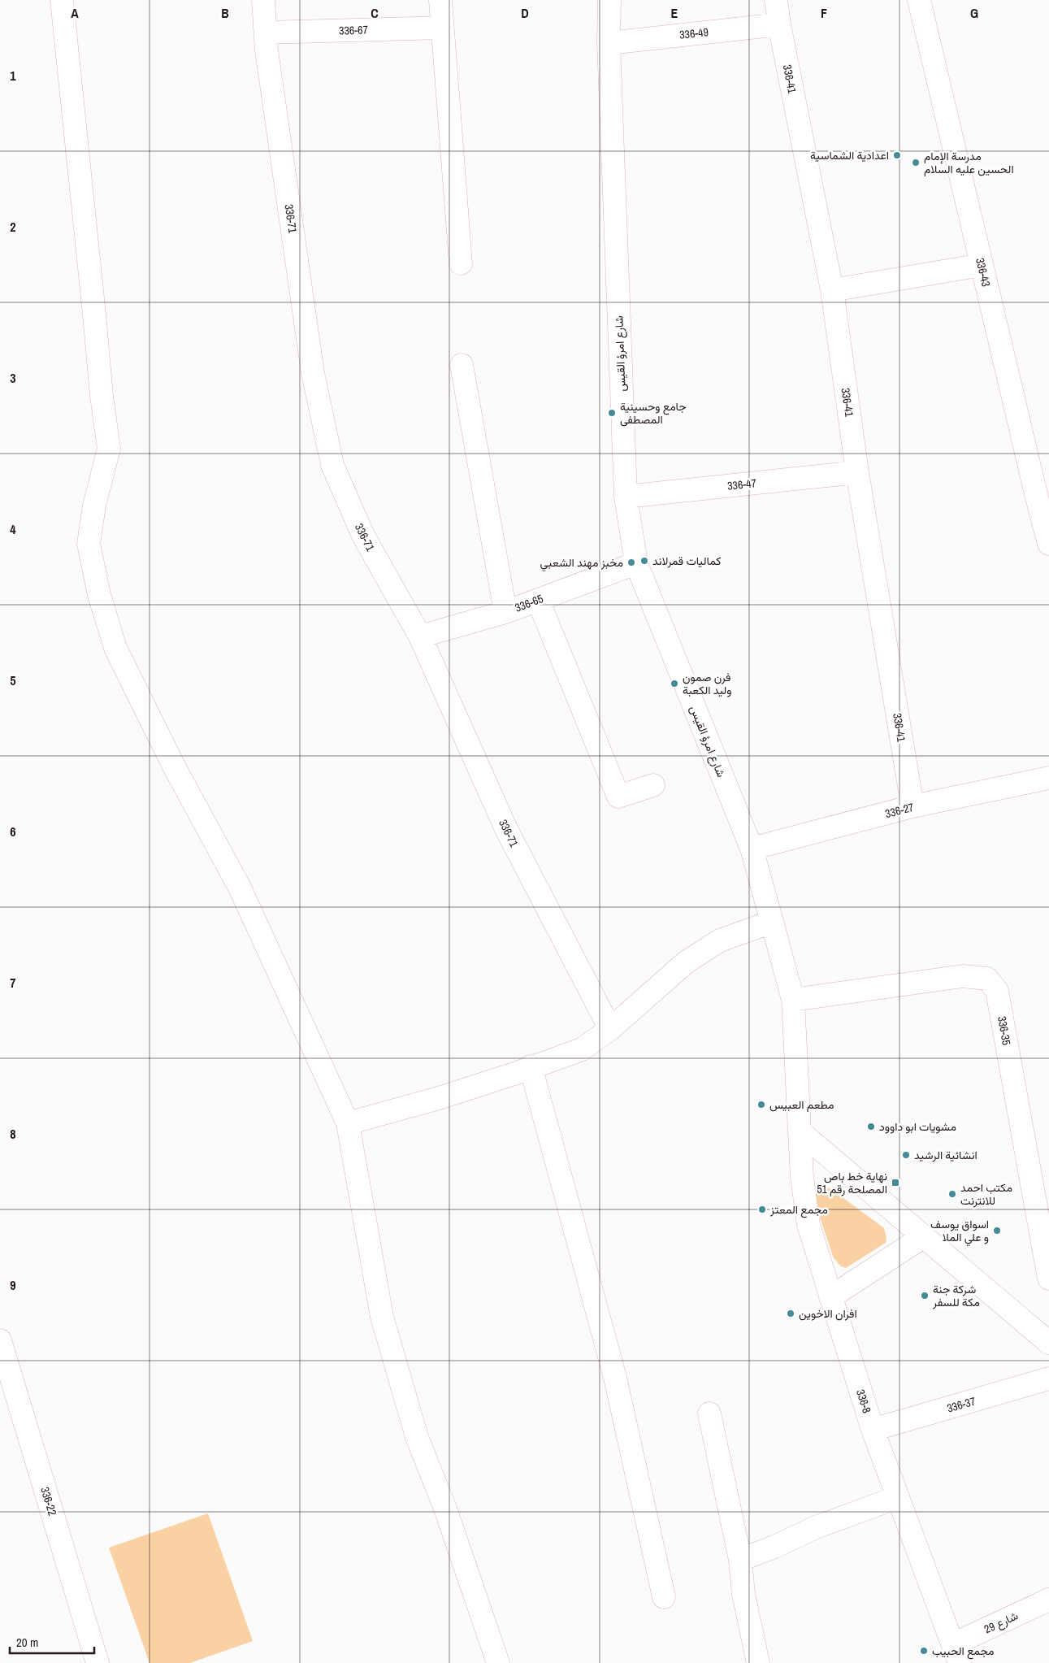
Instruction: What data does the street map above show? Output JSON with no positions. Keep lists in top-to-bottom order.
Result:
{
  "streets": {
    "street": [
      "336-67",
      "336-49",
      "336-41",
      "336-71",
      "336-43",
      "شارع امرؤ القيس",
      "336-47",
      "336-65",
      "336-27",
      "336-35",
      "336-8",
      "336-37",
      "336-22",
      "شارع 29"
    ]
  },
  "crossings": [
    ["336-67", "336-71"],
    ["336-49", "336-41"],
    ["336-49", "شارع امرؤ القيس"],
    ["336-41", "336-47"],
    ["336-41", "336-27"],
    ["336-71", "336-65"],
    ["شارع امرؤ القيس", "336-47"],
    ["شارع امرؤ القيس", "336-65"],
    ["شارع امرؤ القيس", "336-27"],
    ["شارع امرؤ القيس", "336-35"],
    ["شارع امرؤ القيس", "336-8"],
    ["336-8", "336-37"],
    ["336-8", "شارع 29"]
  ],
  "places": {
    "other": [
      "اعدادية الشماسية",
      "مدرسة الإمام الحسين عليه السلام",
      "جامع وحسينية المصطفى",
      "كماليات قمرلاند",
      "مخبز مهند الشعبي",
      "فرن صمون وليد الكعبة",
      "مطعم العبيس",
      "مشويات ابو داوود",
      "انشائية الرشيد",
      "مكتب احمد للانترنت",
      "مجمع المعتز",
      "اسواق يوسف و علي الملا",
      "شركة جنة مكة للسفر",
      "افران الاخوين",
      "مجمع الحبيب"
    ],
    "transit": ["نهاية خط باص المصلحة رقم 51"]
  },
  "scale_bar": "20 m",
  "grid": {
    "columns": [
      "A",
      "B",
      "C",
      "D",
      "E",
      "F",
      "G"
    ],
    "rows": [
      "1",
      "2",
      "3",
      "4",
      "5",
      "6",
      "7",
      "8",
      "9"
    ]
  }
}
